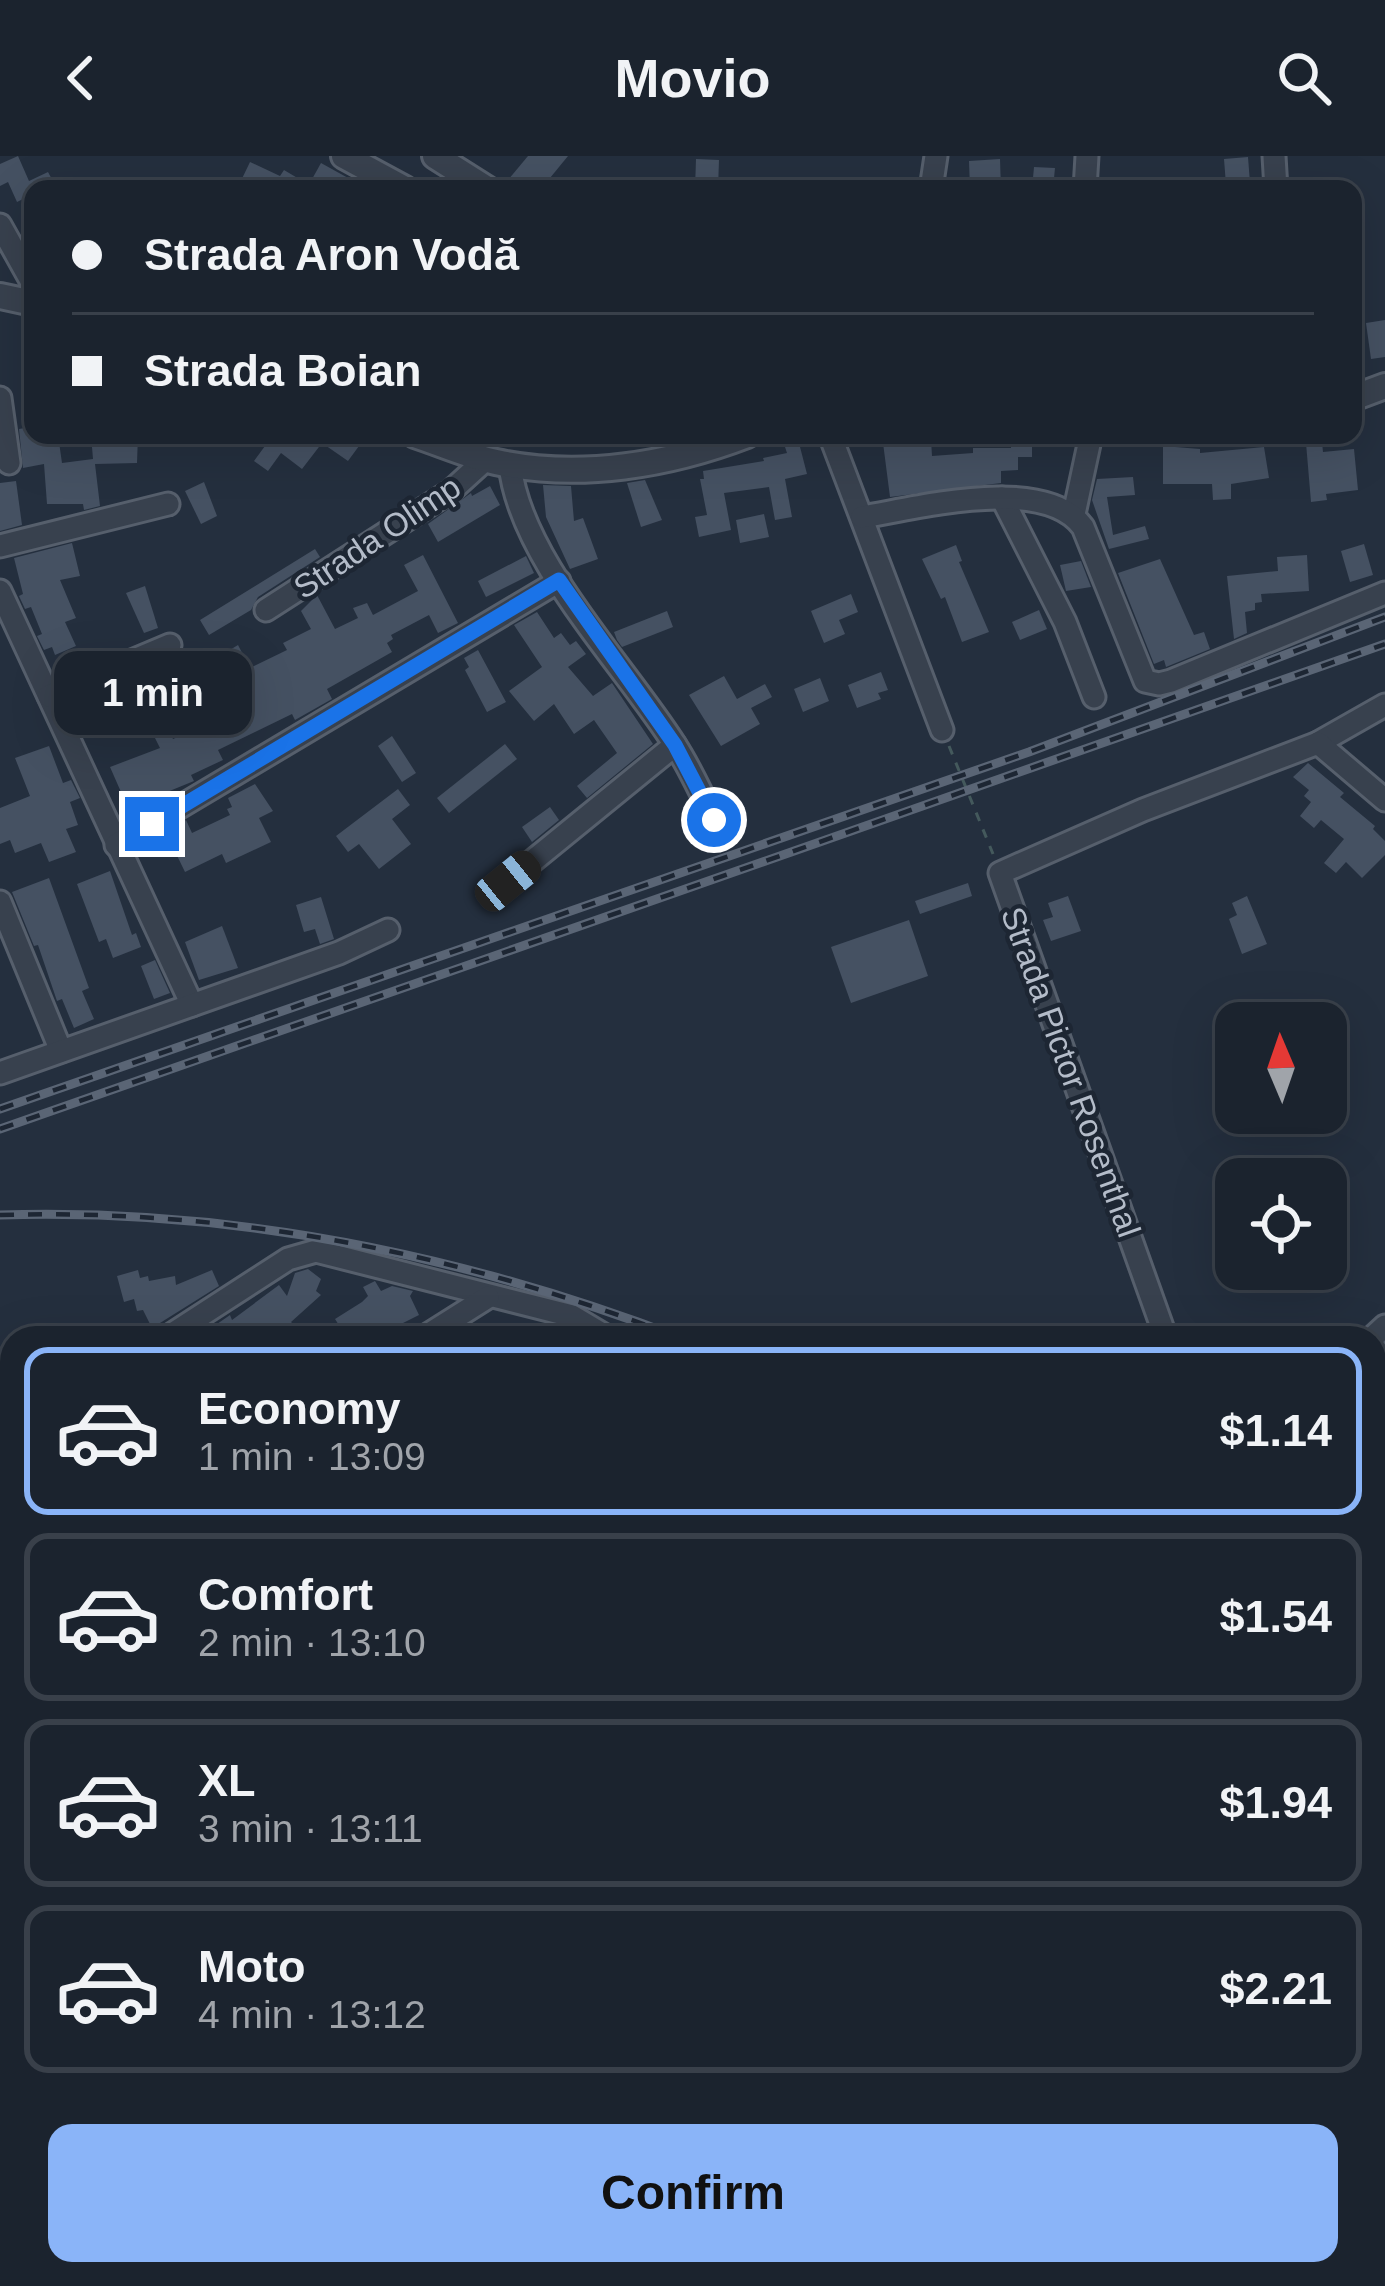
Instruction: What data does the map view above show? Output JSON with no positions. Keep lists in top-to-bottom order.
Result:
{
  "streets": {
    "street": ["Strada Olimp", "Strada Pictor Rosenthal"]
  },
  "north": "top",
  "page": {
    "header": "Movio",
    "banner": ["Strada Aron Vodă", "Strada Boian"],
    "bubble": "1 min",
    "list": [
      {
        "name": "Economy",
        "note": "1 min · 13:09",
        "value": "$1.14"
      },
      {
        "name": "Comfort",
        "note": "2 min · 13:10",
        "value": "$1.54"
      },
      {
        "name": "XL",
        "note": "3 min · 13:11",
        "value": "$1.94"
      },
      {
        "name": "Moto",
        "note": "4 min · 13:12",
        "value": "$2.21"
      }
    ],
    "buttons": "Confirm"
  }
}
